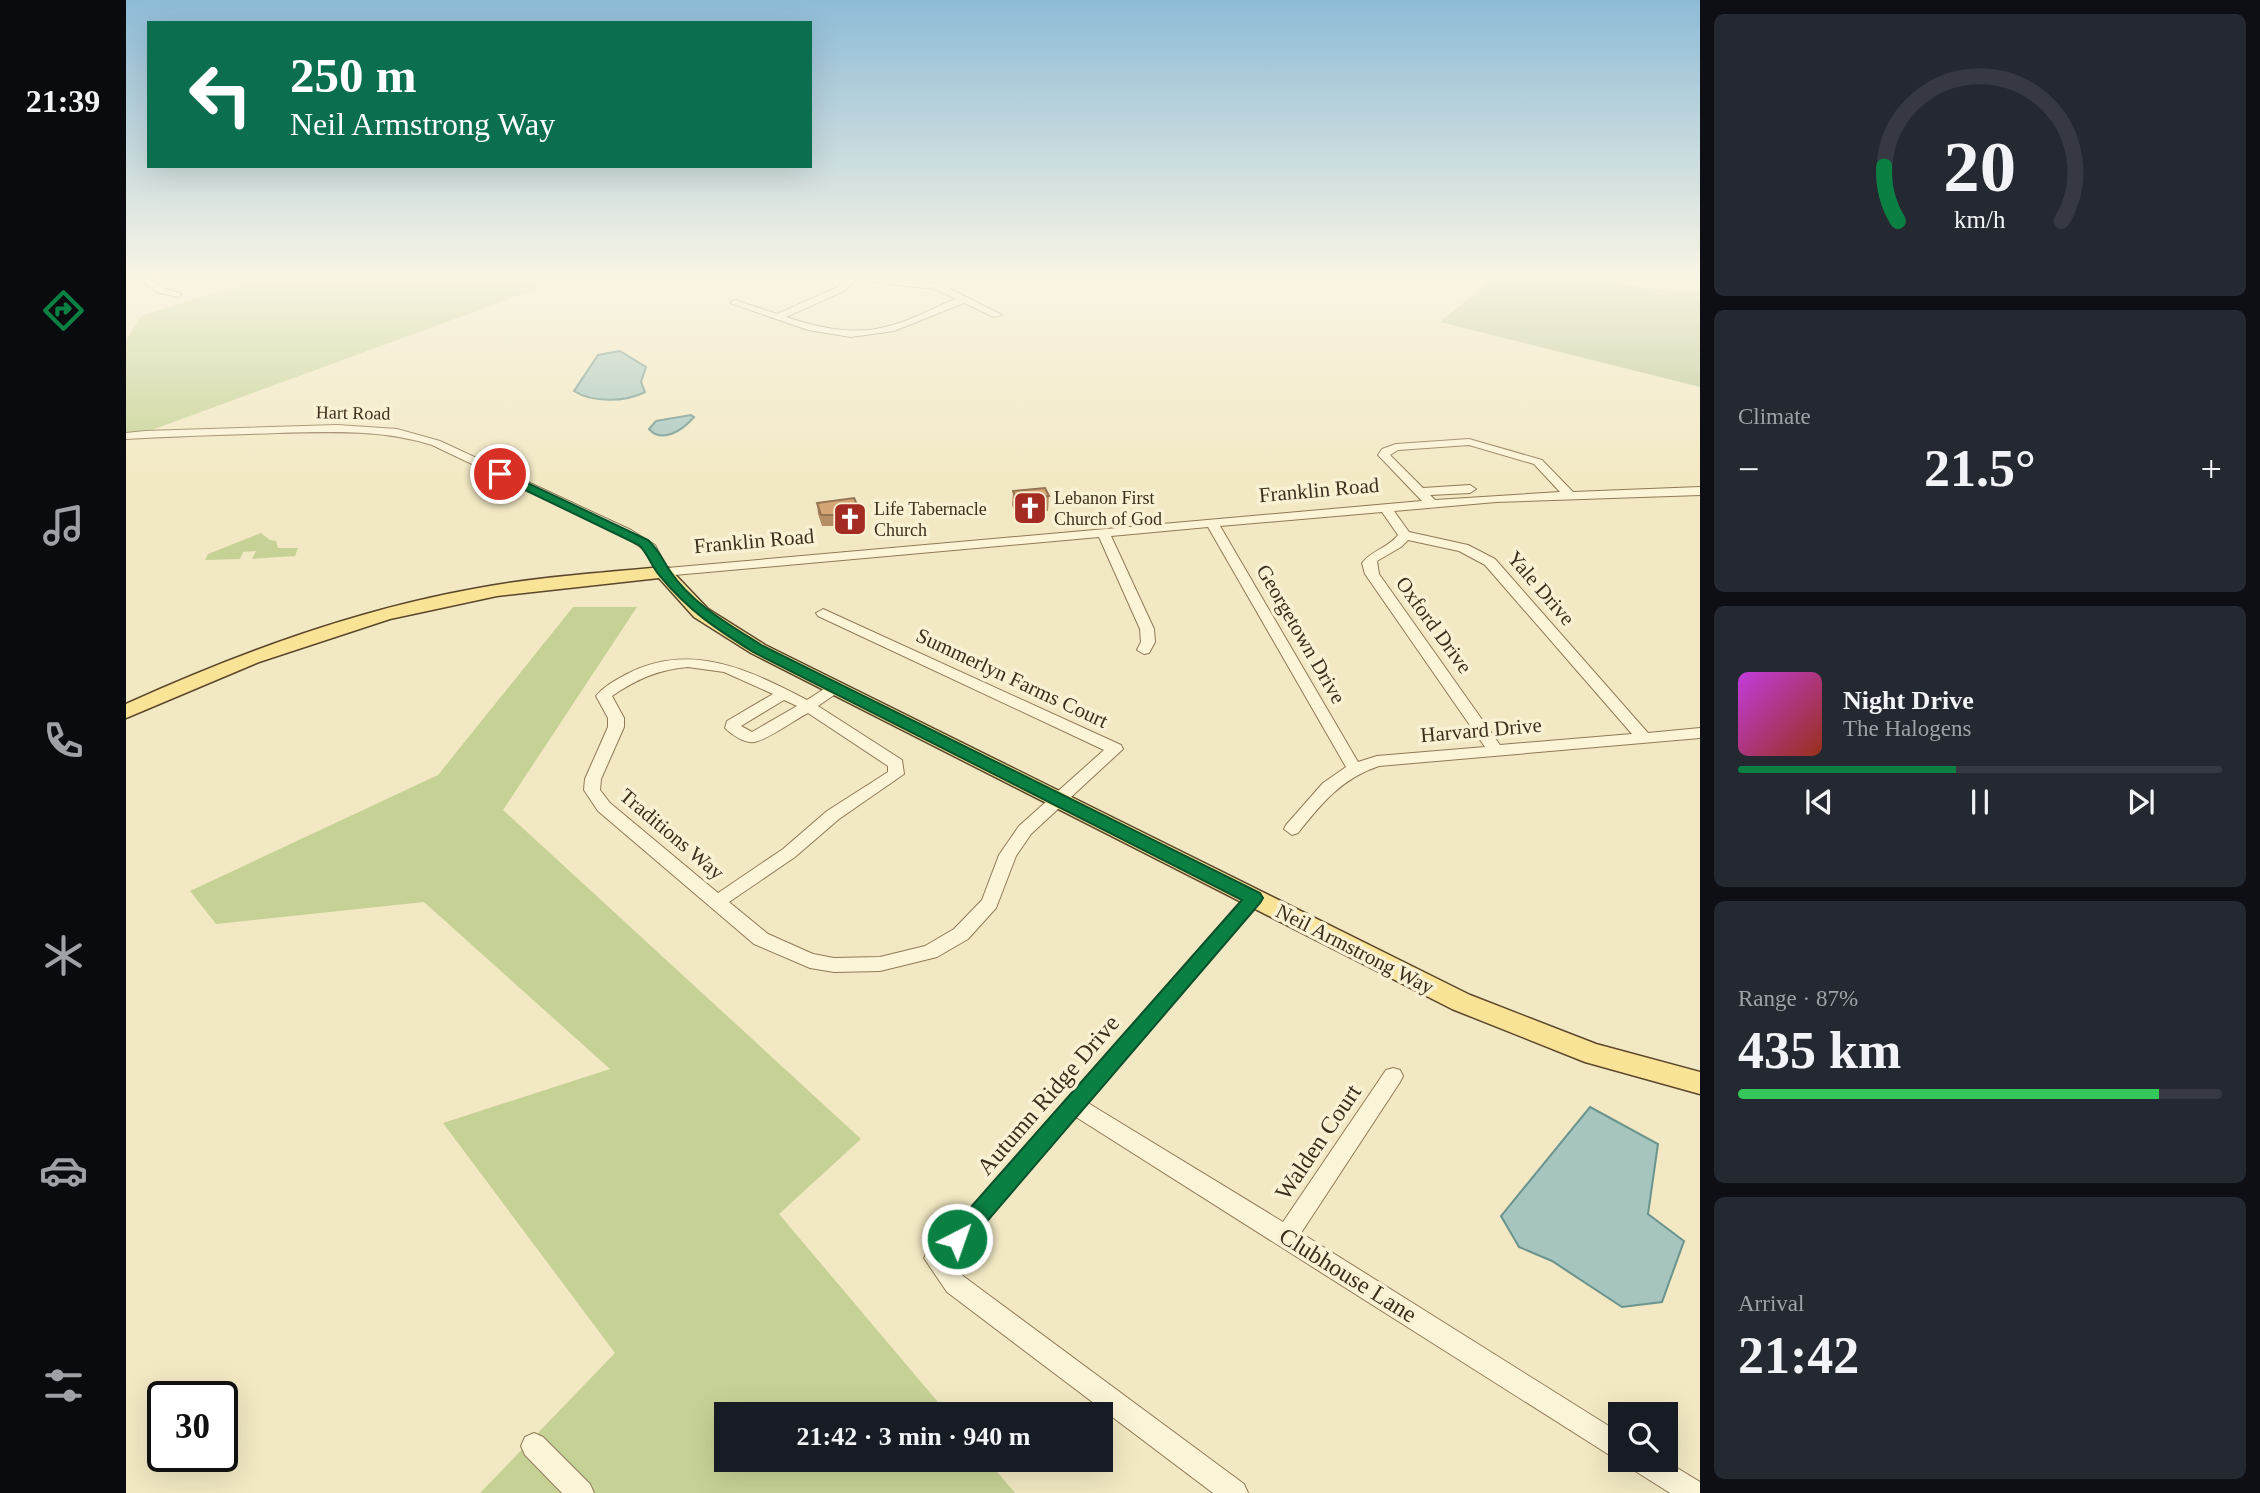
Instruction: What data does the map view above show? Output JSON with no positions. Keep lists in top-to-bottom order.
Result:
{
  "streets": {
    "main road": ["Franklin Road", "Neil Armstrong Way"],
    "street": [
      "Hart Road",
      "Yale Drive",
      "Oxford Drive",
      "Georgetown Drive",
      "Summerlyn Farms Court",
      "Harvard Drive",
      "Traditions Way",
      "Autumn Ridge Drive",
      "Walden Court",
      "Clubhouse Lane"
    ]
  },
  "crossings": [
    ["Hart Road", "Franklin Road"],
    ["Hart Road", "Neil Armstrong Way"],
    ["Franklin Road", "Georgetown Drive"],
    ["Franklin Road", "Neil Armstrong Way"],
    ["Yale Drive", "Oxford Drive"],
    ["Yale Drive", "Harvard Drive"],
    ["Oxford Drive", "Harvard Drive"],
    ["Georgetown Drive", "Harvard Drive"],
    ["Summerlyn Farms Court", "Traditions Way"],
    ["Summerlyn Farms Court", "Neil Armstrong Way"],
    ["Traditions Way", "Neil Armstrong Way"],
    ["Neil Armstrong Way", "Autumn Ridge Drive"],
    ["Autumn Ridge Drive", "Clubhouse Lane"],
    ["Walden Court", "Clubhouse Lane"]
  ],
  "places": {
    "church": ["Lebanon First Church of God", "Life Tabernacle Church"]
  },
  "page": {
    "tabs": "21:39",
    "turn": ["250 m", "Neil Armstrong Way"],
    "tile": [
      "Climate",
      ["Range · 87%", "435 km"],
      ["Arrival", "21:42"]
    ],
    "heat": ["−", "21.5°", "+"],
    "song": ["Night Drive", "The Halogens"],
    "limit": "30",
    "trip": "21:42 · 3 min · 940 m",
    "gauge": ["20", "km/h"]
  }
}
